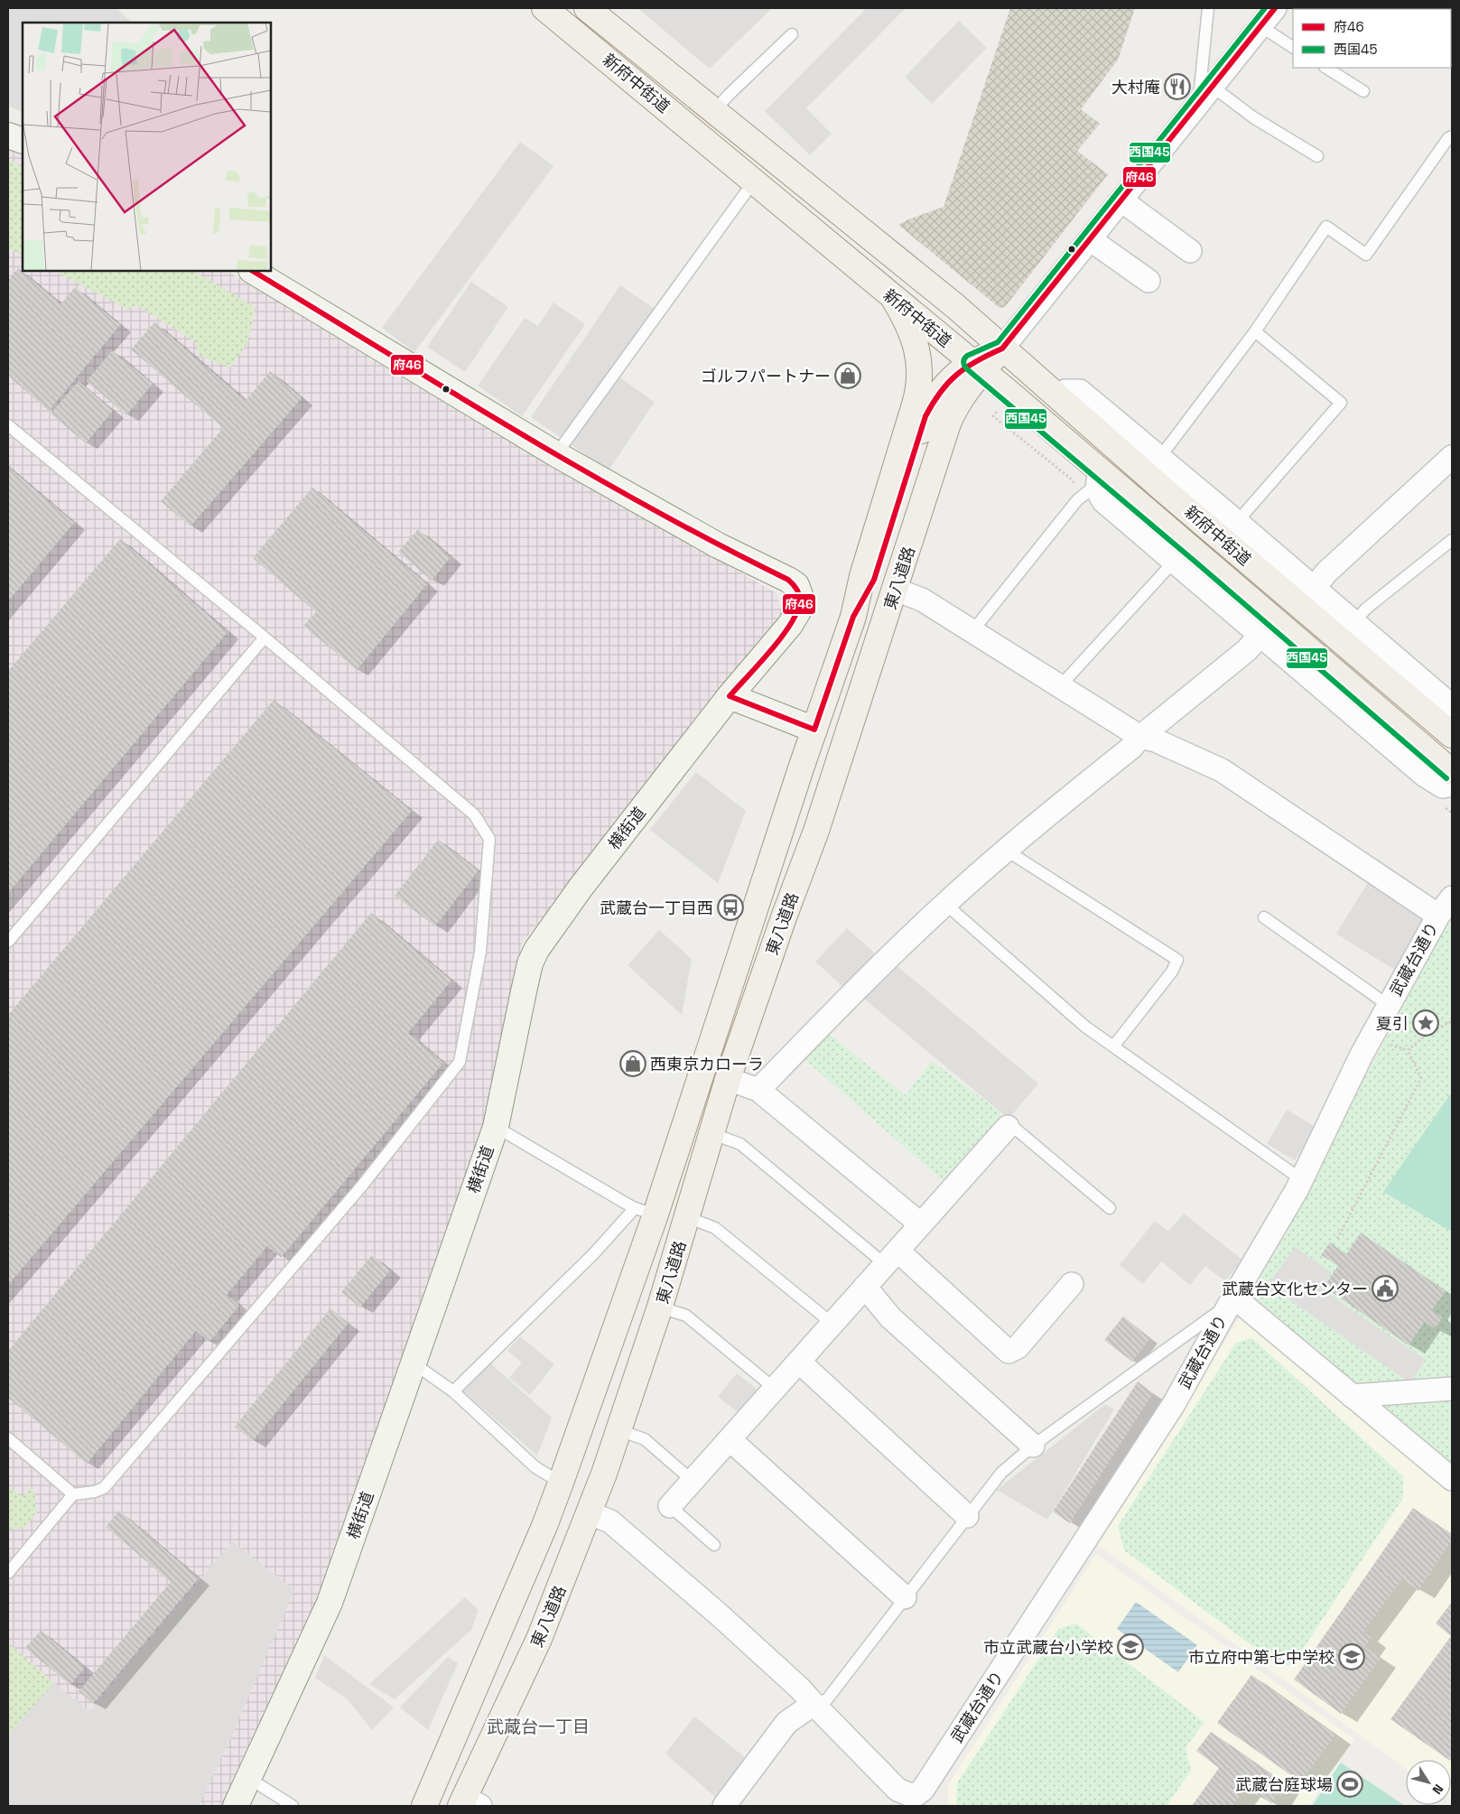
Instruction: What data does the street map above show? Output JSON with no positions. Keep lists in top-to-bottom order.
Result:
{
  "streets": {
    "main road": ["新府中街道", "東八道路"],
    "street": ["横街道", "武蔵台通り"]
  },
  "crossings": [
    ["新府中街道", "東八道路"]
  ],
  "districts": ["武蔵台一丁目"],
  "places": {
    "restaurant": ["大村庵"],
    "shop": ["ゴルフパートナー", "西東京カローラ"],
    "bus stop": ["武蔵台一丁目西"],
    "place": ["夏引"],
    "public building": ["武蔵台文化センター"],
    "school or university": ["市立武蔵台小学校", "市立府中第七中学校"],
    "sports": ["武蔵台庭球場"]
  },
  "lines": ["transit line 府46", "transit line 西国45"],
  "legend": ["府46", "西国45"],
  "north": "bottom right"
}
